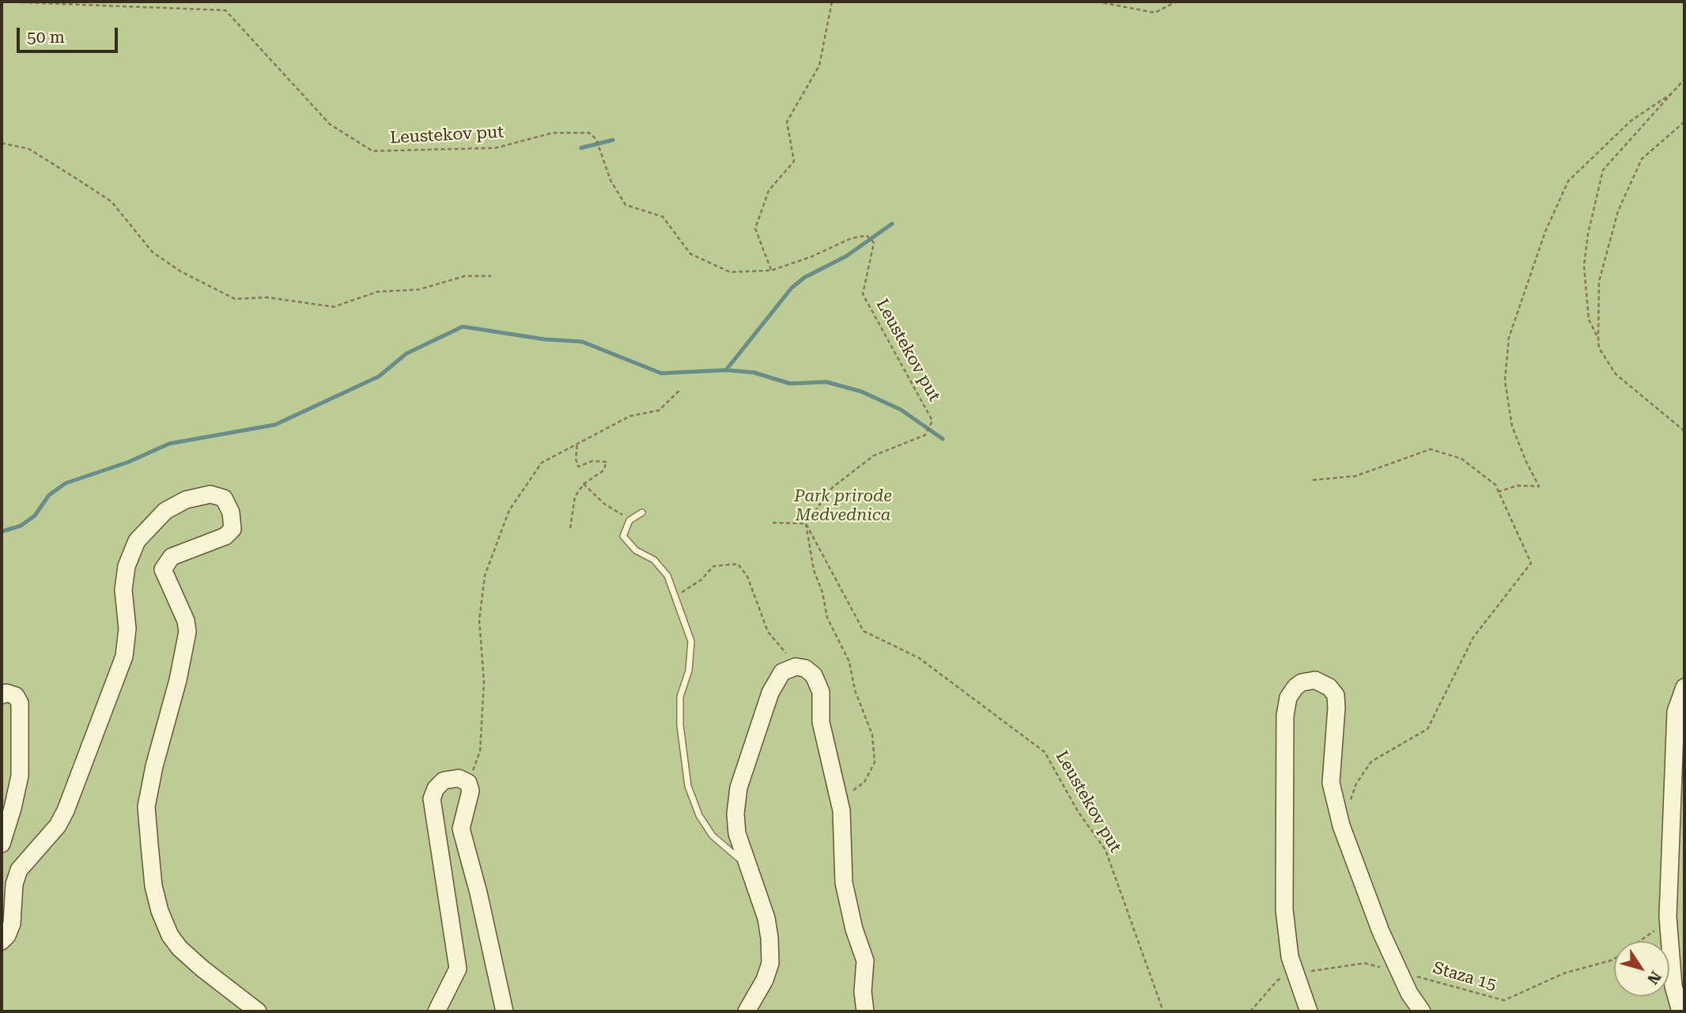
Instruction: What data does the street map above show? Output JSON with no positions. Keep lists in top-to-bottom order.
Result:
{
  "streets": {
    "path": ["Leustekov put", "Staza 15"]
  },
  "parks": ["Park prirode Medvednica"],
  "scale_bar": "50 m",
  "north": "bottom right"
}
